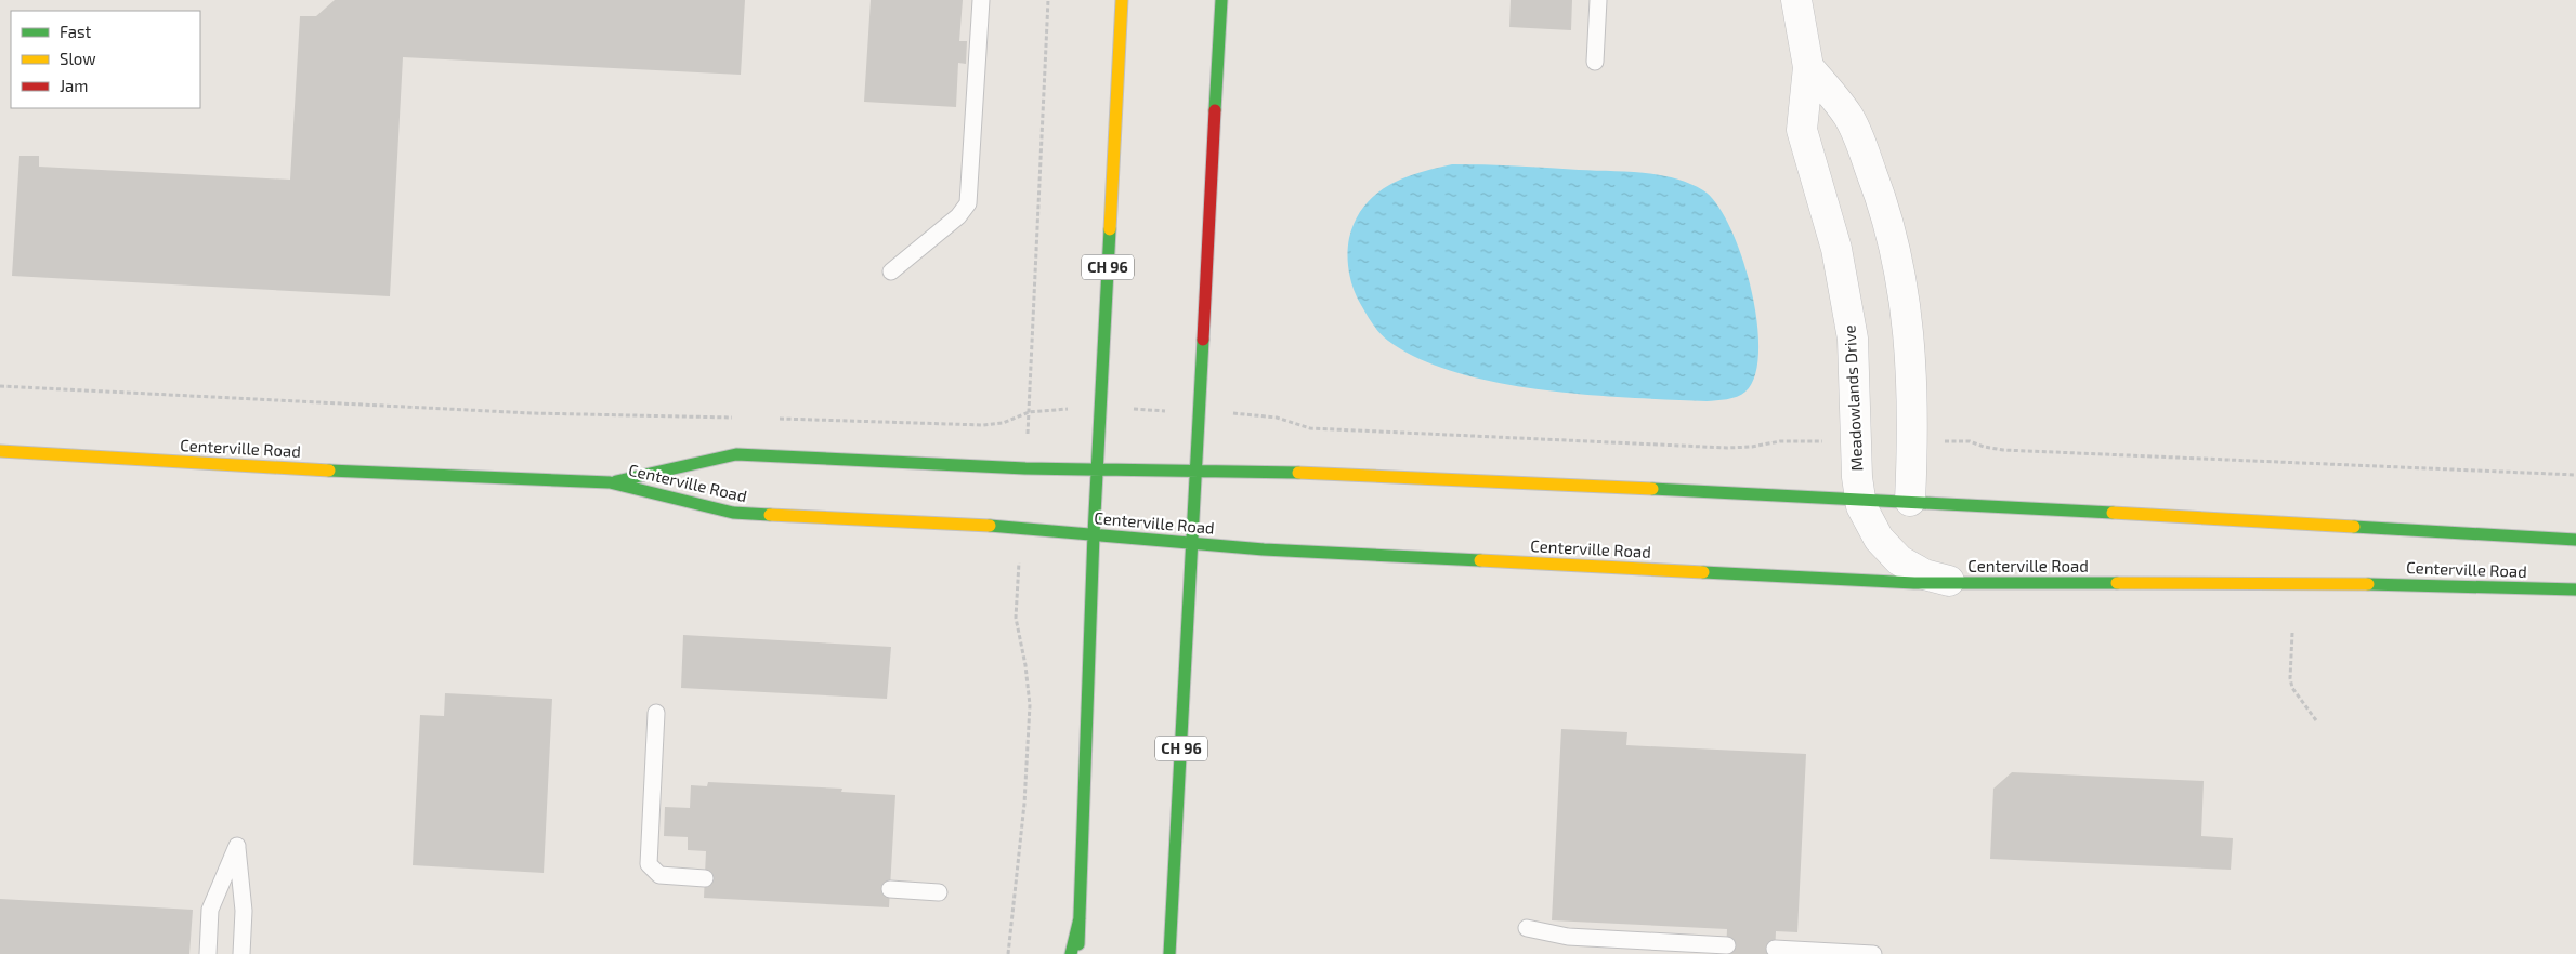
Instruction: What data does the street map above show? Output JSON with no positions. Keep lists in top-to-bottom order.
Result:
{
  "streets": {
    "main road": ["CH 96", "Centerville Road"],
    "street": ["Meadowlands Drive"]
  },
  "crossings": [
    ["CH 96", "Centerville Road"],
    ["Meadowlands Drive", "Centerville Road"]
  ],
  "legend": ["Fast", "Slow", "Jam"]
}
